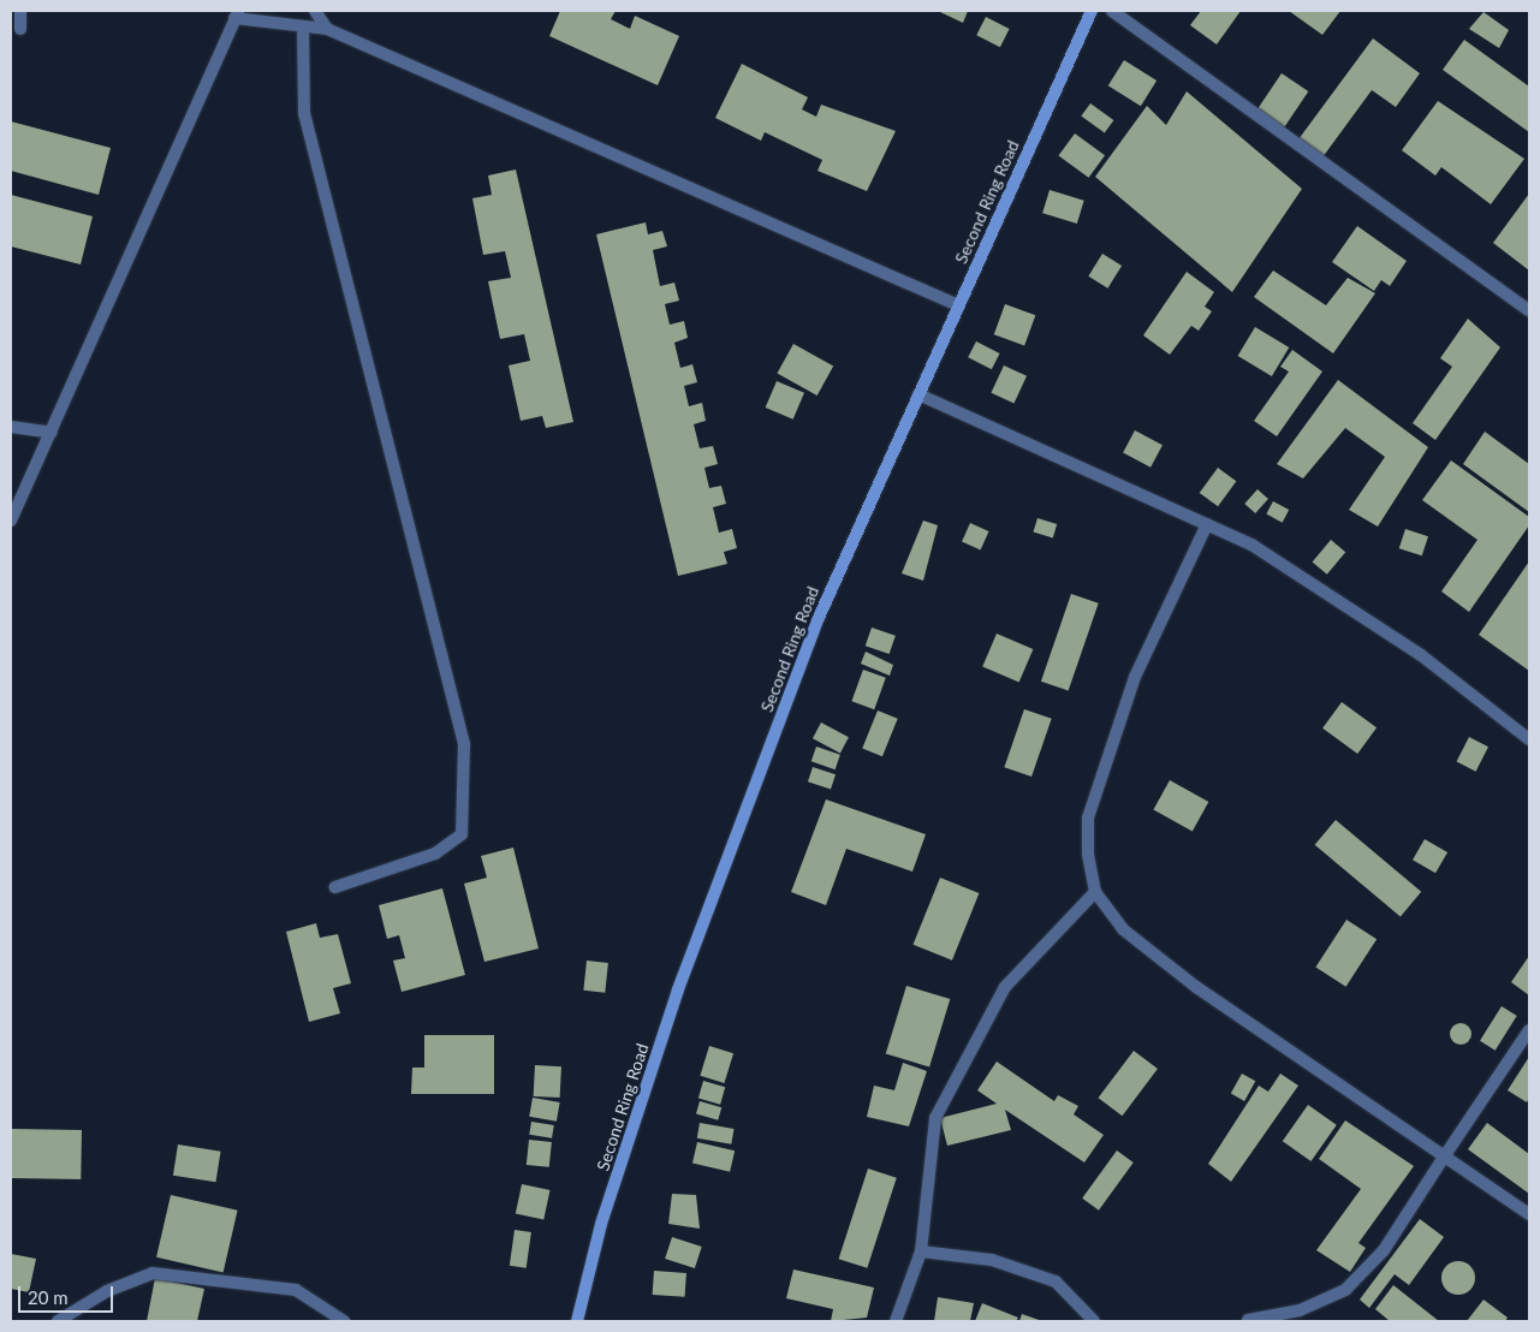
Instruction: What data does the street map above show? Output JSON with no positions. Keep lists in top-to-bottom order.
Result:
{
  "streets": {
    "main road": ["Second Ring Road"]
  },
  "scale_bar": "20 m"
}
